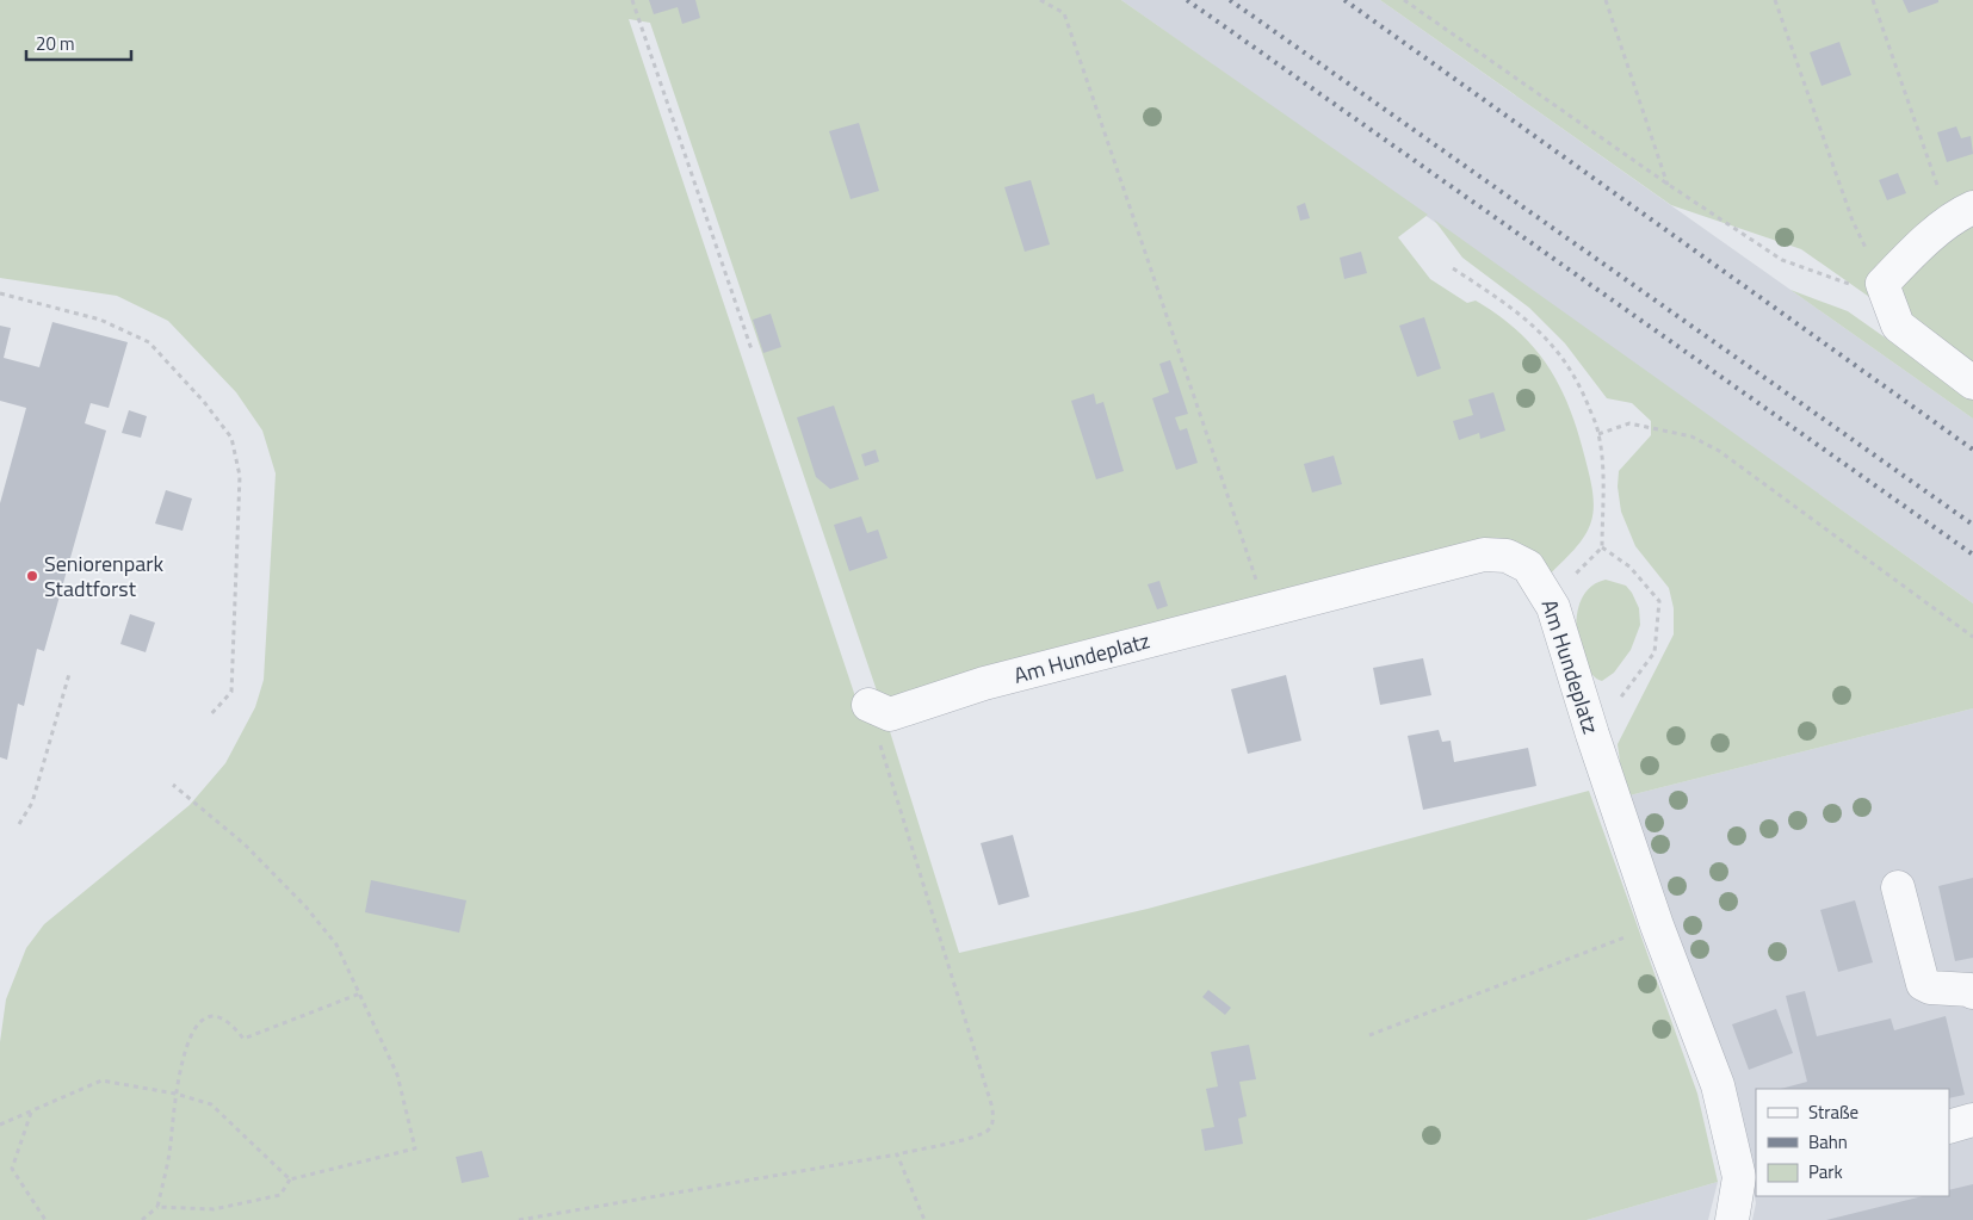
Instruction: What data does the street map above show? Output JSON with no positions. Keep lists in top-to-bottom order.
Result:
{
  "streets": {
    "street": ["Am Hundeplatz"]
  },
  "places": ["Seniorenpark Stadtforst"],
  "legend": ["Straße", "Bahn", "Park"],
  "scale_bar": "20 m"
}
